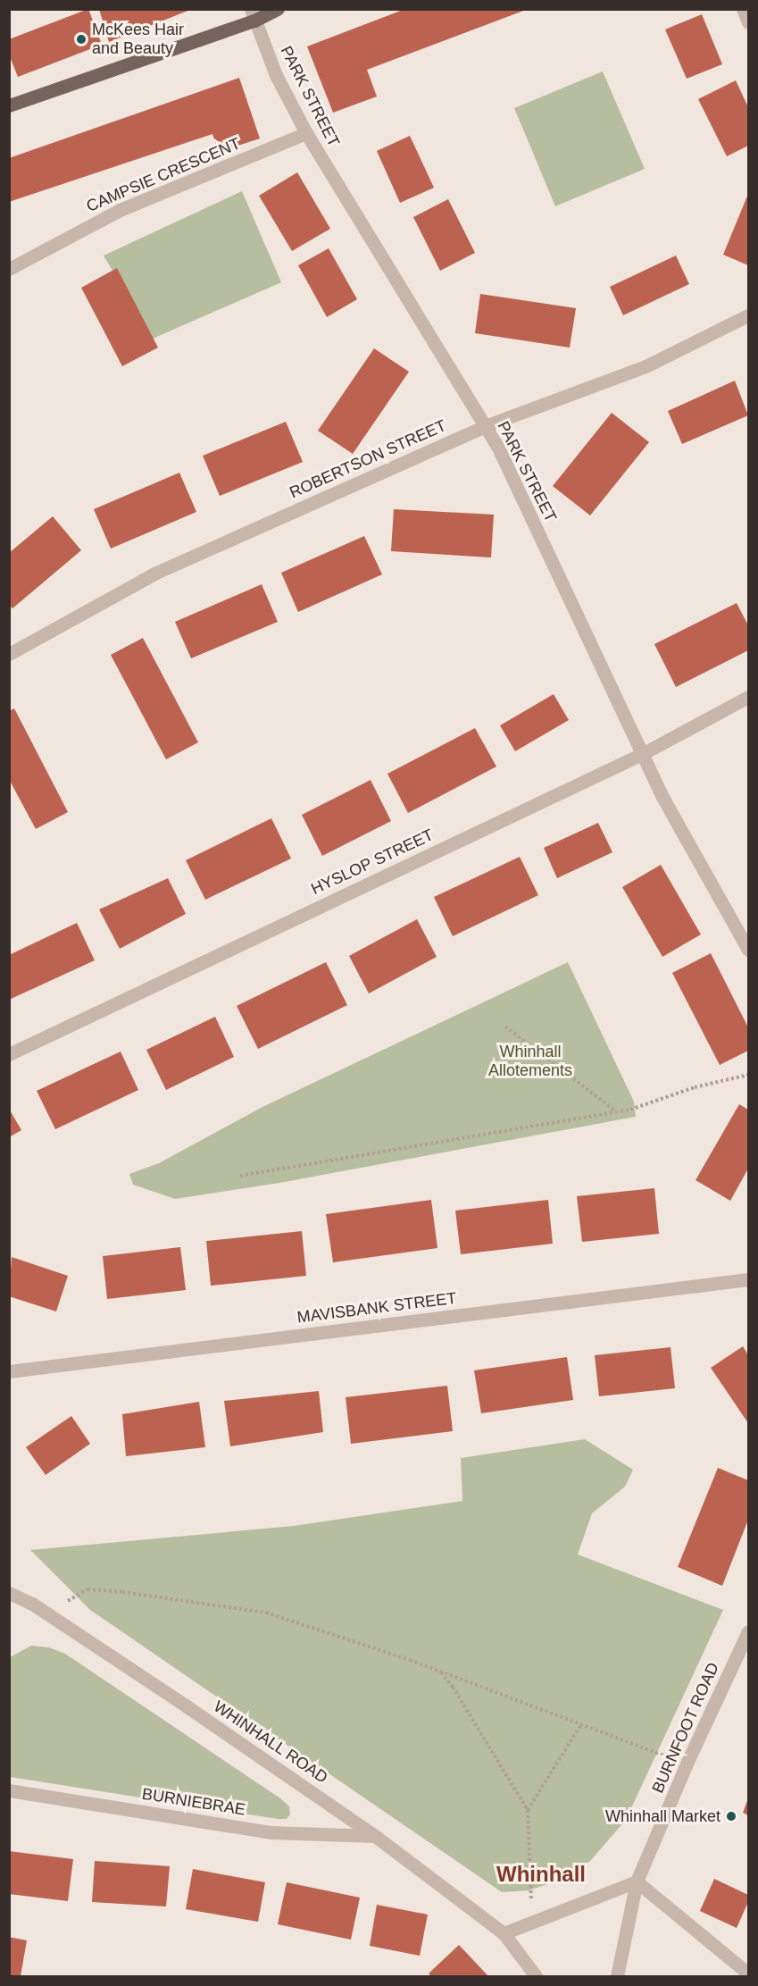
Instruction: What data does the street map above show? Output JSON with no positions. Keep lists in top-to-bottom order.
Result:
{
  "streets": {
    "street": [
      "PARK STREET",
      "CAMPSIE CRESCENT",
      "ROBERTSON STREET",
      "HYSLOP STREET",
      "MAVISBANK STREET",
      "BURNFOOT ROAD",
      "WHINHALL ROAD",
      "BURNIEBRAE"
    ]
  },
  "crossings": [
    ["PARK STREET", "CAMPSIE CRESCENT"],
    ["PARK STREET", "ROBERTSON STREET"],
    ["PARK STREET", "HYSLOP STREET"],
    ["WHINHALL ROAD", "BURNIEBRAE"]
  ],
  "districts": ["Whinhall"],
  "parks": ["Whinhall Allotements"],
  "places": ["McKees Hair and Beauty", "Whinhall Market"]
}
